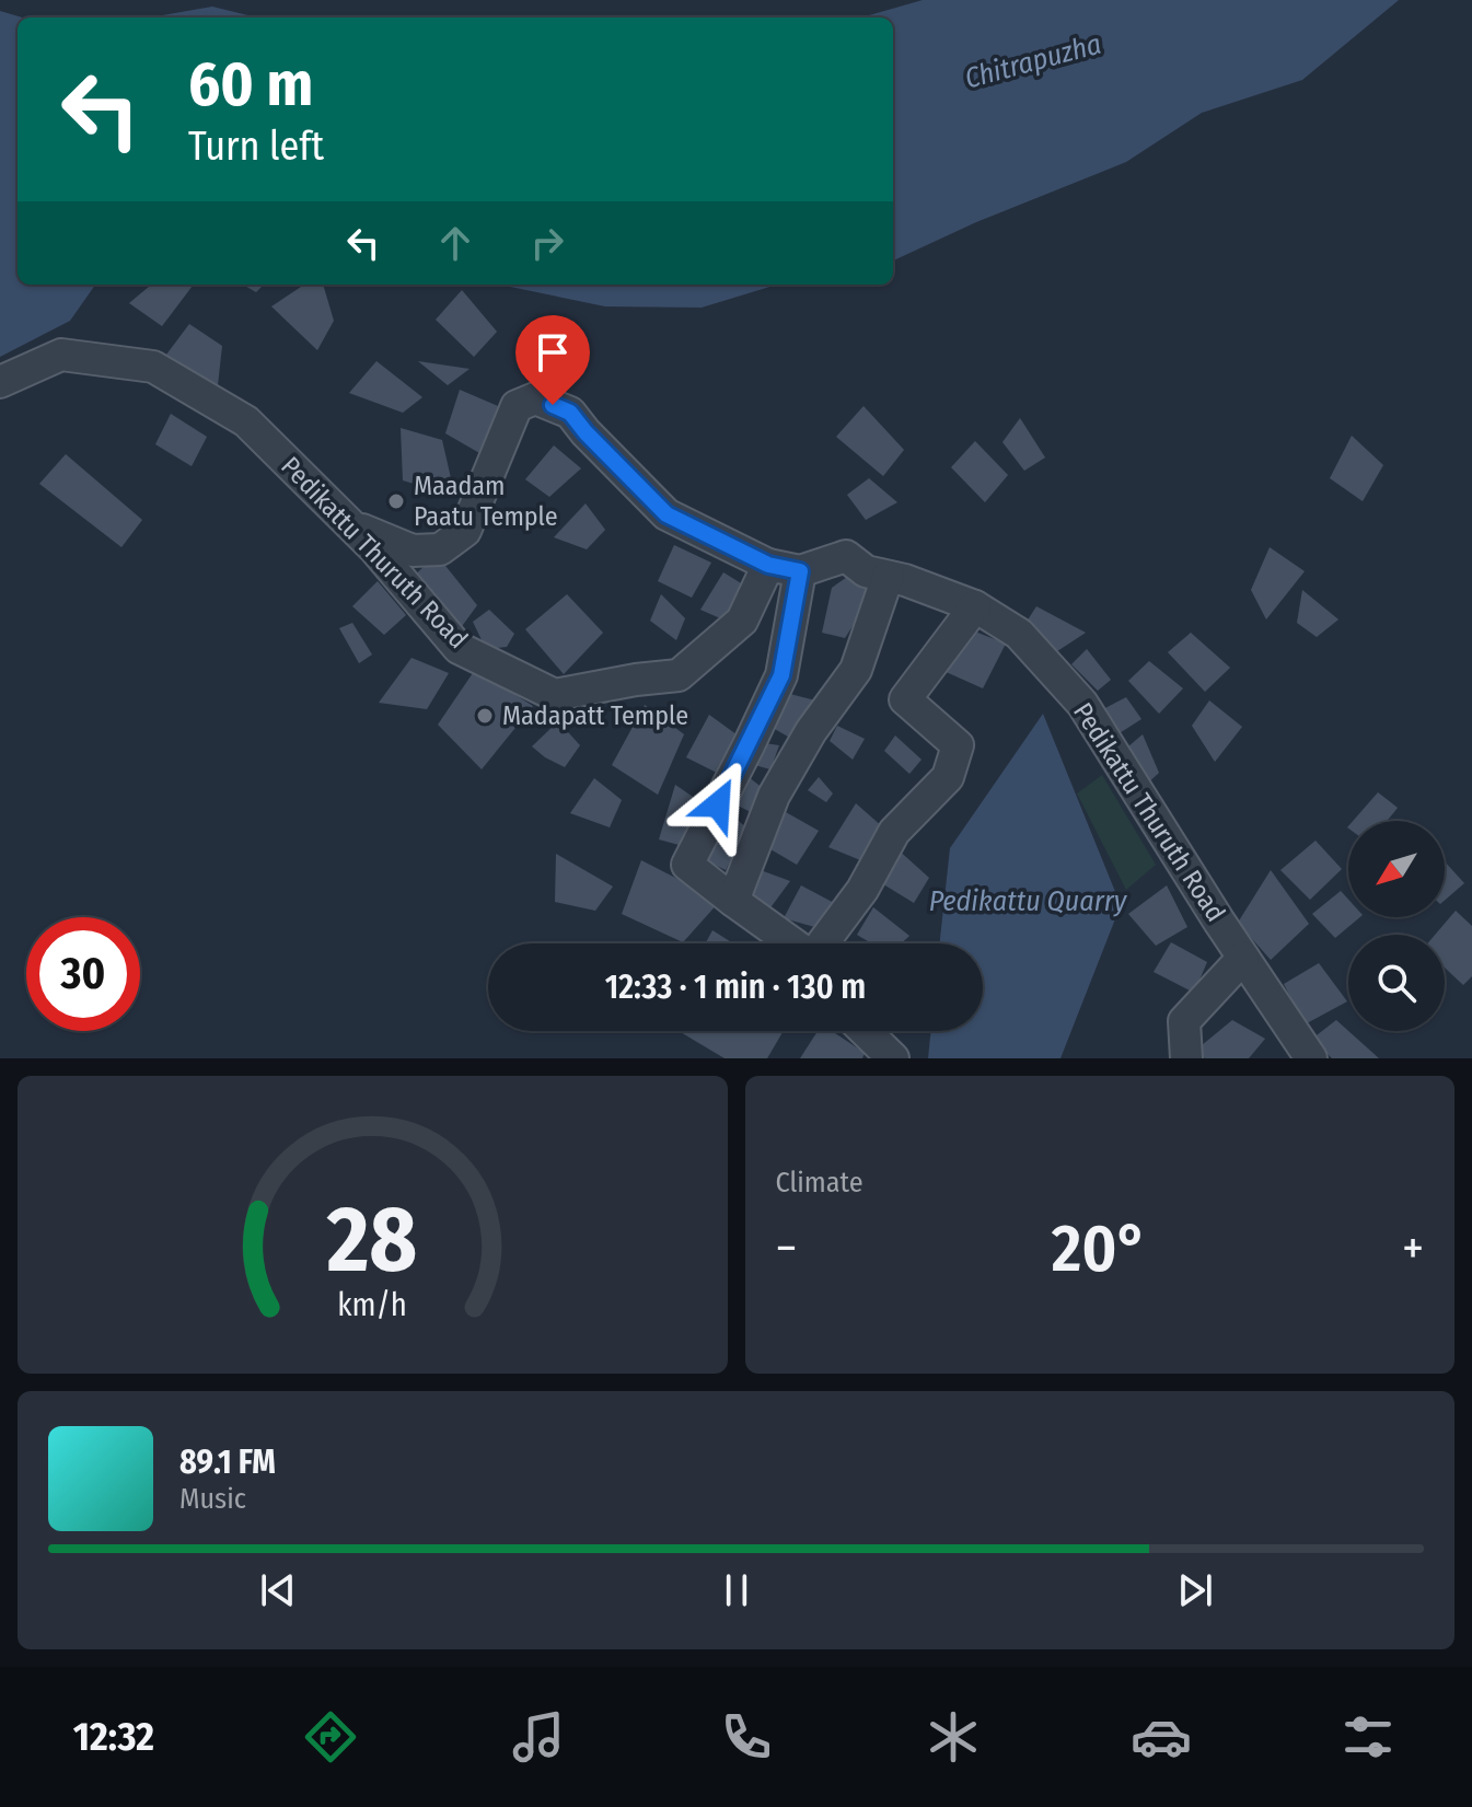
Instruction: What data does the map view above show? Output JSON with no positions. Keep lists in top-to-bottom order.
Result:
{
  "streets": {
    "street": ["Pedikattu Thuruth Road"]
  },
  "water": ["Chitrapuzha", "Pedikattu Quarry"],
  "places": ["Maadam Paatu Temple", "Madapatt Temple"],
  "north": "bottom left",
  "page": {
    "turn": ["60 m", "Turn left"],
    "limit": "30",
    "trip": "12:33 · 1 min · 130 m",
    "tile": "Climate",
    "heat": ["−", "20°", "+"],
    "song": ["89.1 FM", "Music"],
    "tabs": "12:32",
    "gauge": ["28", "km/h"]
  }
}
